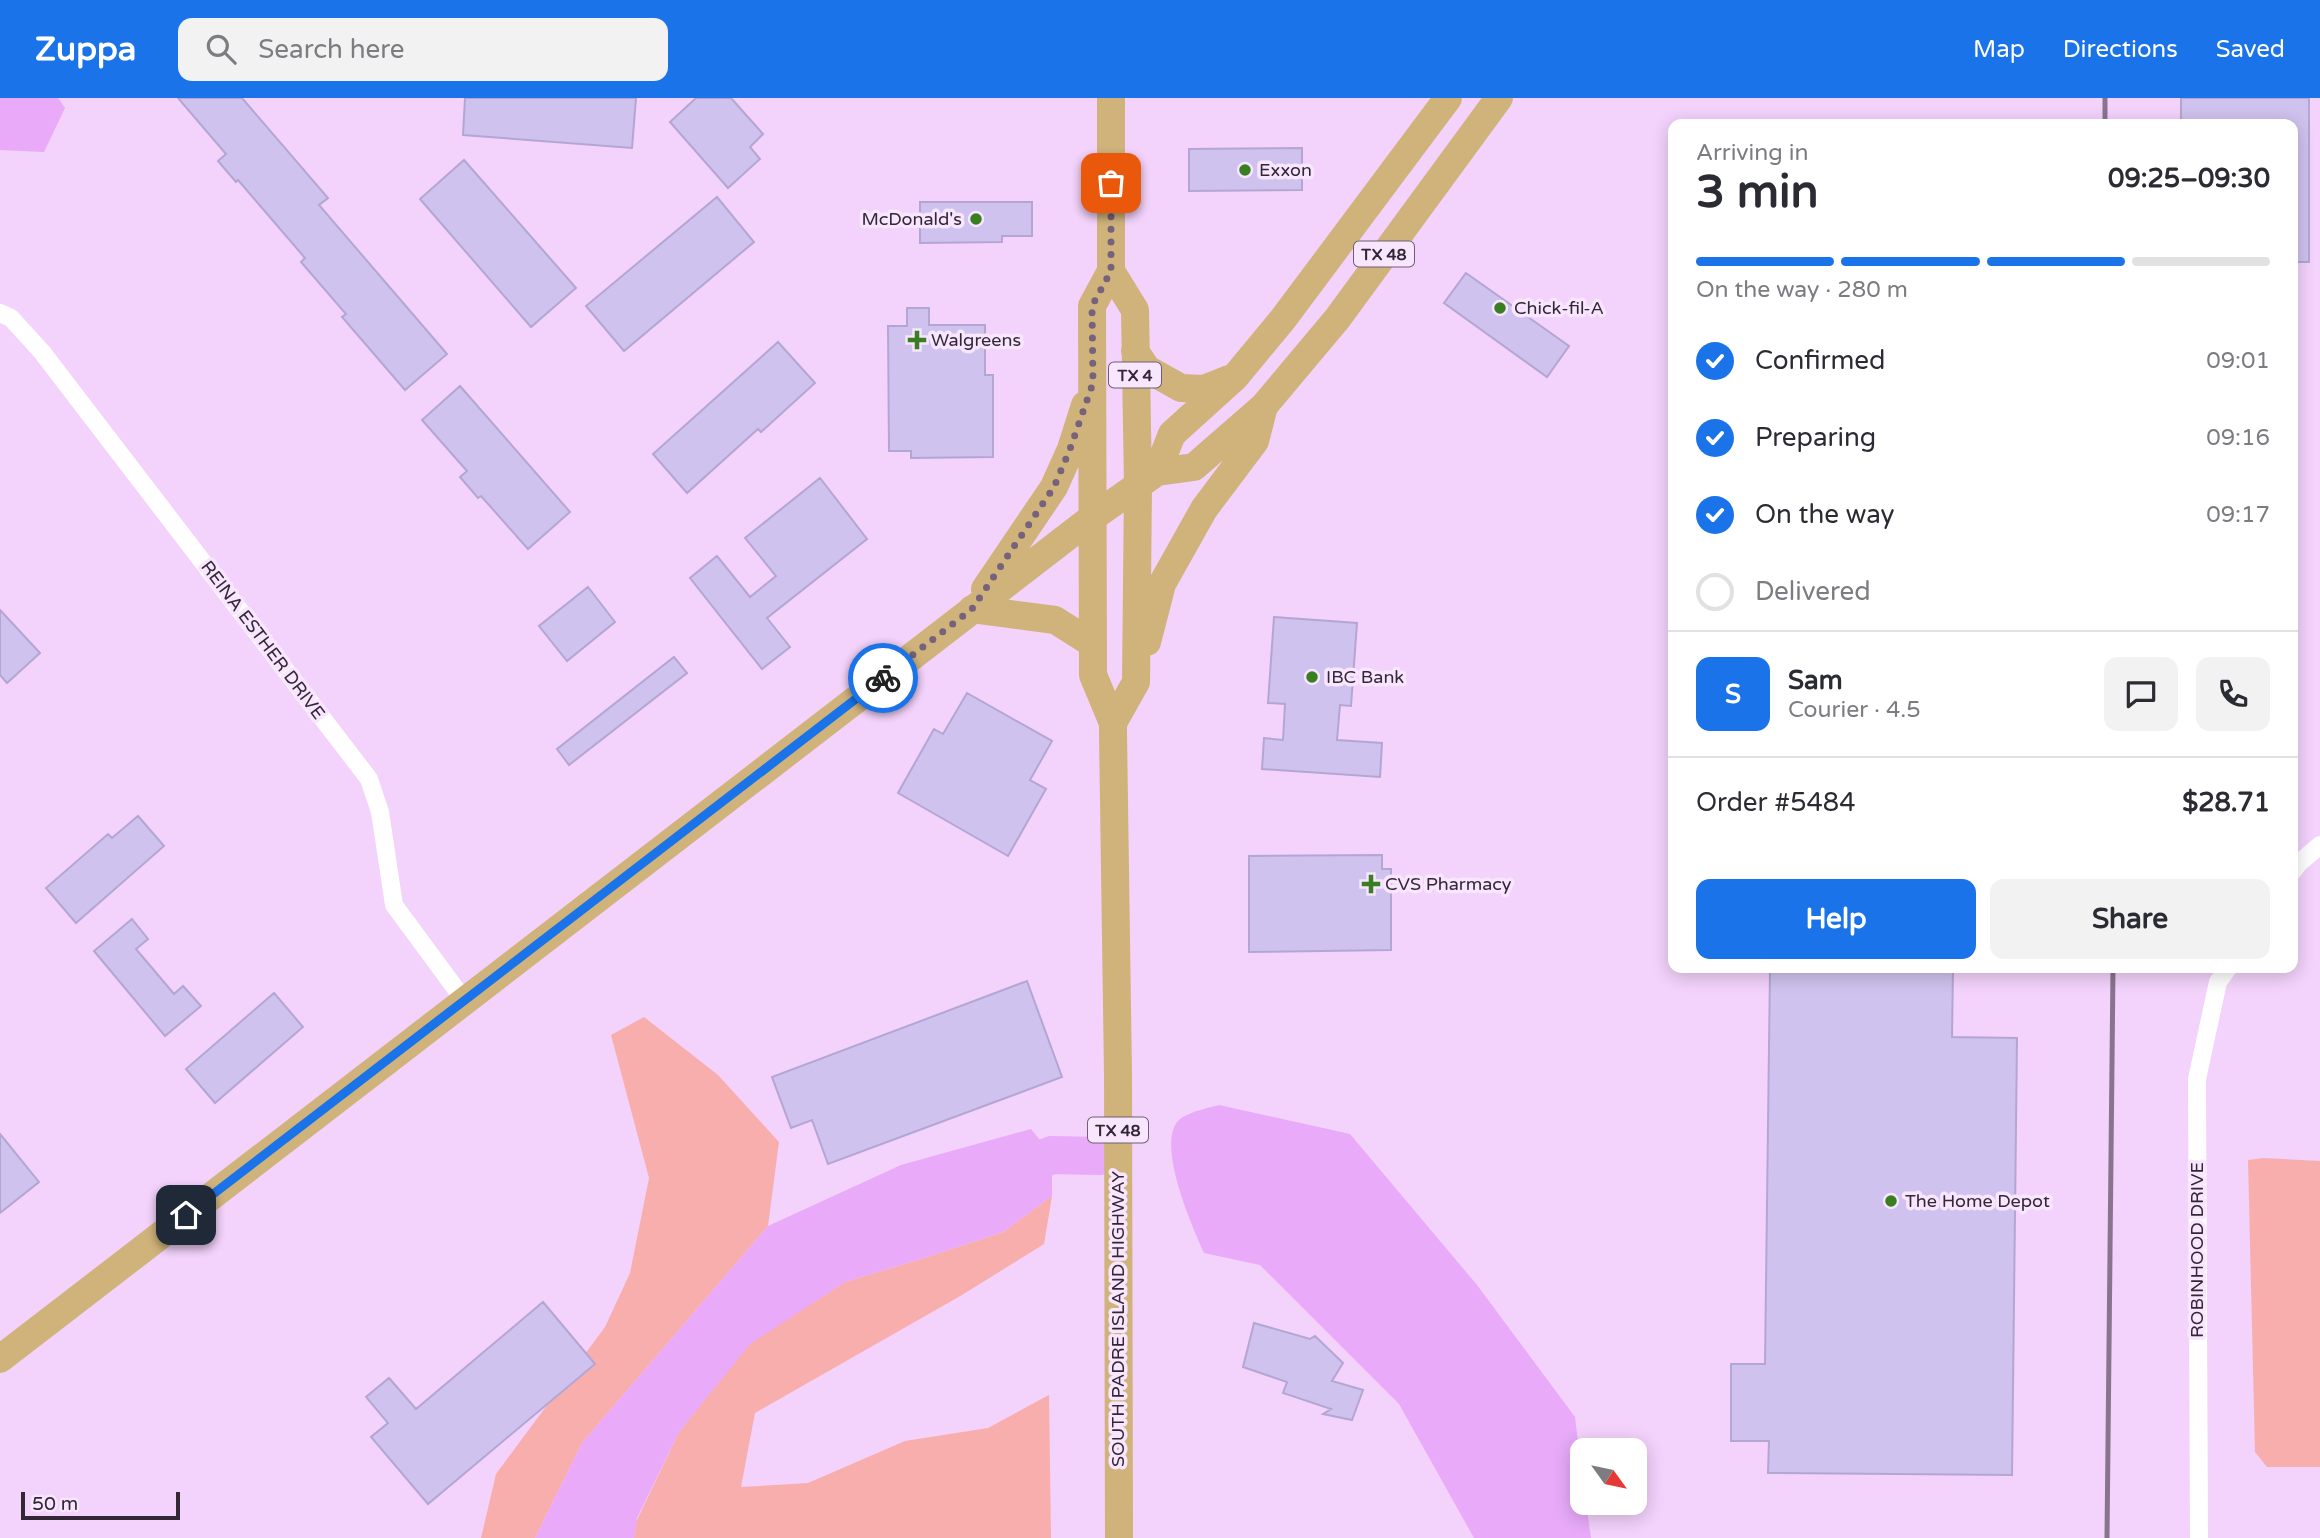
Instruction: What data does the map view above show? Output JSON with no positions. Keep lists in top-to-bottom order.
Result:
{
  "streets": {
    "main road": ["TX 48", "TX 4", "SOUTH PADRE ISLAND HIGHWAY"],
    "street": ["REINA ESTHER DRIVE", "ROBINHOOD DRIVE"]
  },
  "crossings": [
    ["TX 48", "TX 4"],
    ["TX 48", "SOUTH PADRE ISLAND HIGHWAY"],
    ["TX 4", "REINA ESTHER DRIVE"],
    ["TX 4", "SOUTH PADRE ISLAND HIGHWAY"]
  ],
  "places": {
    "other": [
      "Exxon",
      "McDonald's",
      "Chick-fil-A",
      "IBC Bank",
      "The Home Depot"
    ],
    "health": ["Walgreens", "CVS Pharmacy"]
  },
  "scale_bar": "50 m",
  "north": "bottom right",
  "page": {
    "header": "Zuppa",
    "search": "Search here",
    "nav": ["Map", "Directions", "Saved"],
    "heading": ["3 min", "Arriving in", "09:25–09:30"],
    "panel": [
      "Sam",
      "Courier · 4.5",
      "Order #5484",
      "$28.71"
    ],
    "bar": "On the way · 280 m",
    "list": [
      ["Confirmed", "09:01"],
      ["Preparing", "09:16"],
      ["On the way", "09:17"],
      "Delivered"
    ],
    "round": "S",
    "buttons": ["Help", "Share"],
    "scale": "50 m"
  }
}
